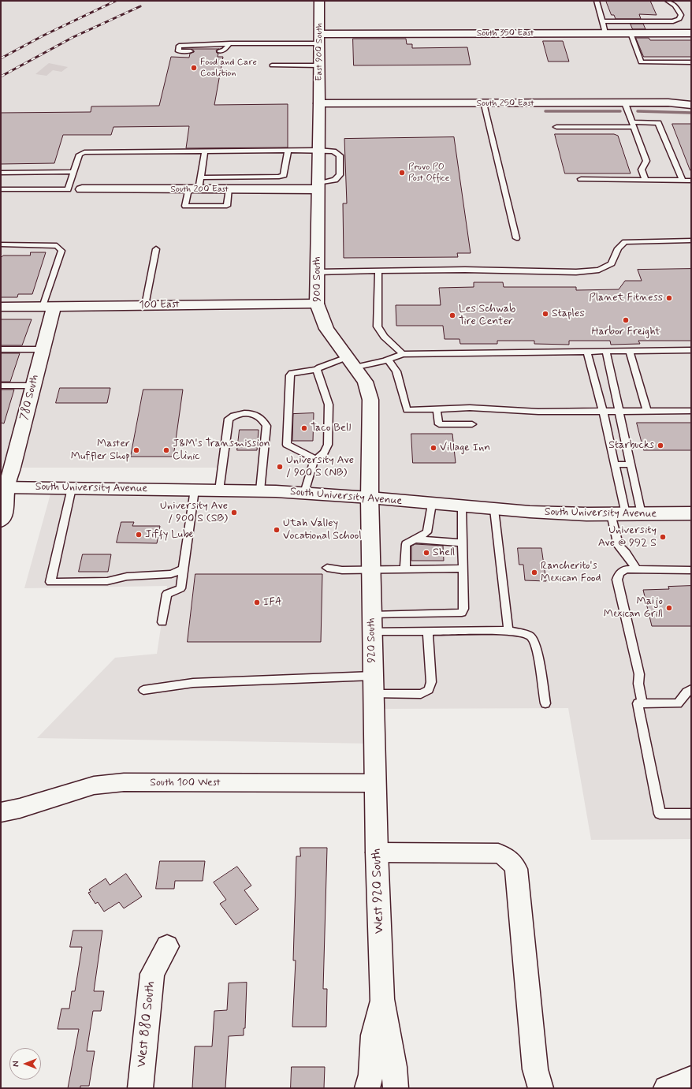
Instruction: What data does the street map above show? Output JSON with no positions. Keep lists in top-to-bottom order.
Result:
{
  "streets": {
    "main road": [
      "South 350 East",
      "East 900 South",
      "South 250 East",
      "South 200 East",
      "900 South",
      "100 East",
      "780 South",
      "South University Avenue",
      "920 South",
      "South 100 West",
      "West 920 South",
      "West 880 South"
    ]
  },
  "crossings": [
    ["South 350 East", "East 900 South"],
    ["East 900 South", "South 250 East"],
    ["East 900 South", "900 South"],
    ["South 250 East", "900 South"],
    ["South 200 East", "900 South"],
    ["900 South", "100 East"],
    ["900 South", "South University Avenue"],
    ["900 South", "920 South"],
    ["100 East", "780 South"],
    ["780 South", "South University Avenue"],
    ["South University Avenue", "920 South"],
    ["920 South", "South 100 West"],
    ["920 South", "West 920 South"],
    ["South 100 West", "West 920 South"]
  ],
  "places": [
    "Food and Care Coalition",
    "Provo PO Post Office",
    "Planet Fitness",
    "Staples",
    "Les Schwab Tire Center",
    "Harbor Freight",
    "Taco Bell",
    "Starbucks",
    "Village Inn",
    "Master Muffler Shop",
    "J&M's Transmission Clinic",
    "University Ave / 900 S (NB)",
    "University Ave / 900 S (SB)",
    "Utah Valley Vocational School",
    "Jiffy Lube",
    "University Ave @ 992 S",
    "Shell",
    "Rancherito's Mexican Food",
    "IFA",
    "Maijo Mexican Grill"
  ],
  "north": "left"
}
